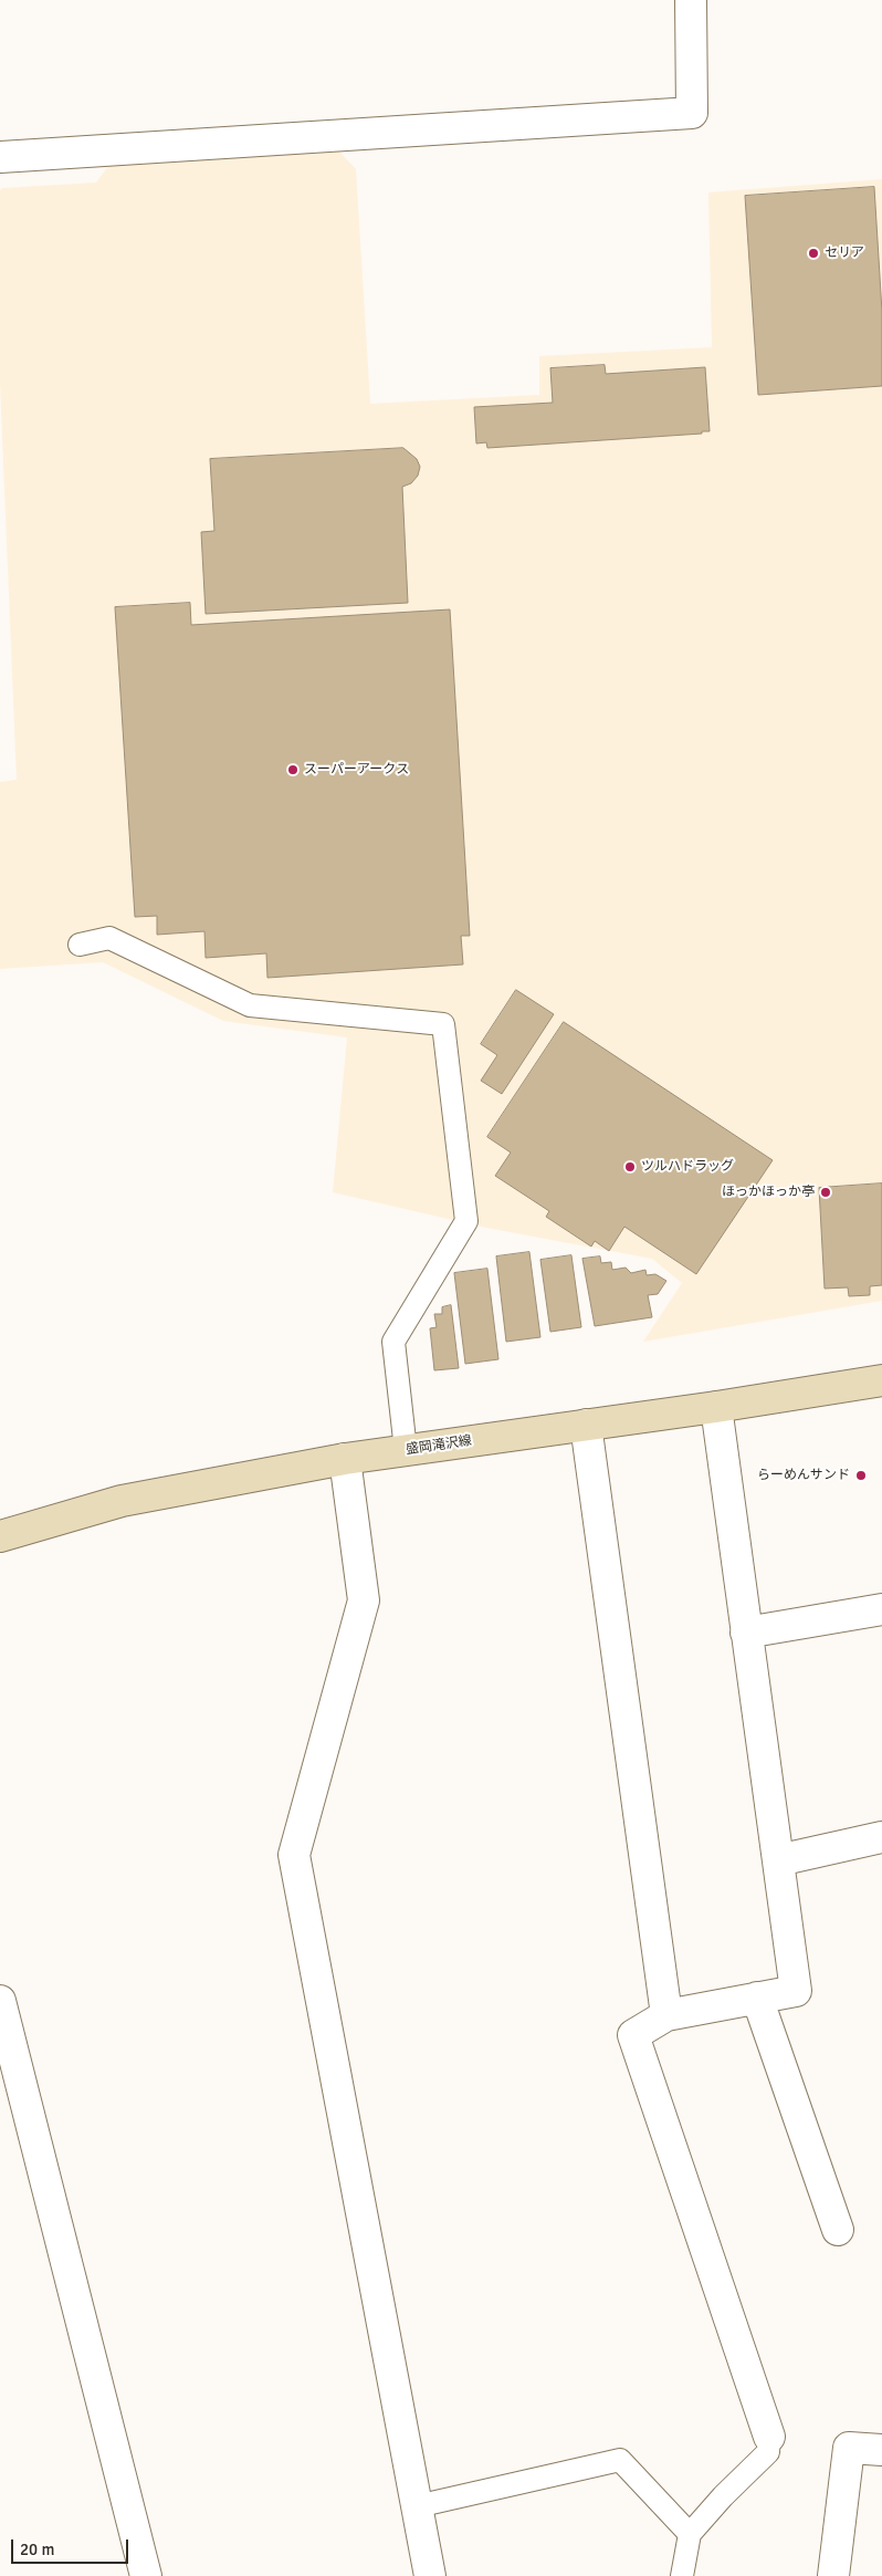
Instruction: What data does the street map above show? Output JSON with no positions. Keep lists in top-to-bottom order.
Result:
{
  "streets": {
    "main road": ["盛岡滝沢線"]
  },
  "places": [
    "セリア",
    "スーパーアークス",
    "ツルハドラッグ",
    "ほっかほっか亭",
    "らーめんサンド"
  ],
  "scale_bar": "20 m"
}
